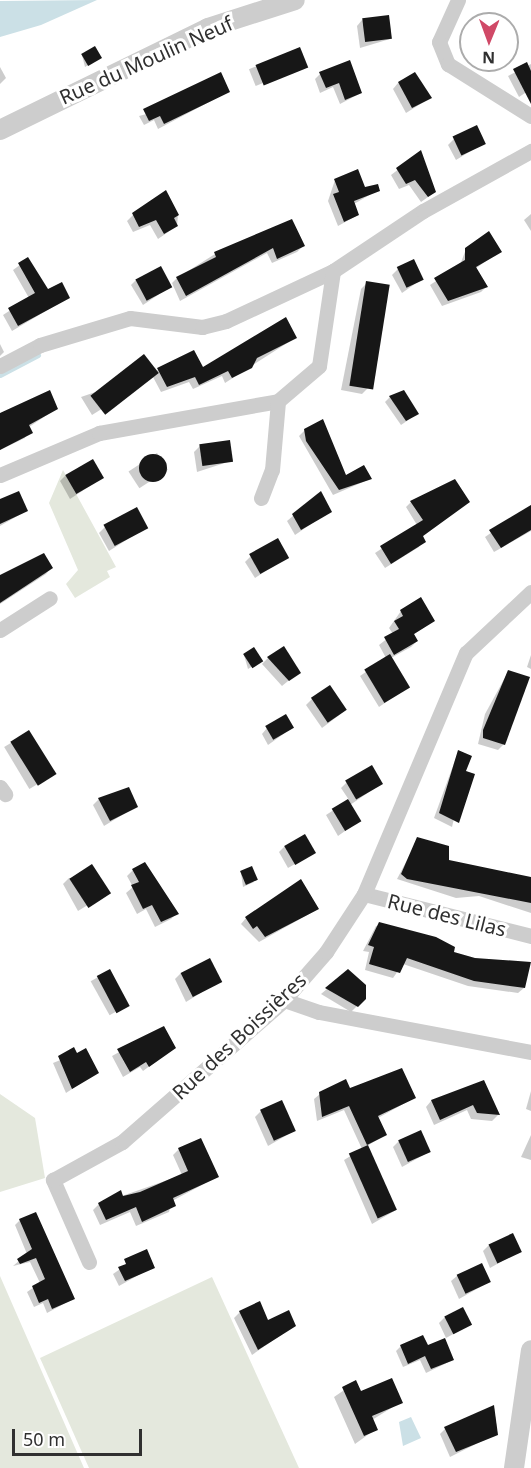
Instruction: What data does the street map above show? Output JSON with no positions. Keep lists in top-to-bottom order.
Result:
{
  "streets": {
    "street": ["Rue du Moulin Neuf", "Rue des Lilas", "Rue des Boissières"]
  },
  "crossings": [
    ["Rue des Lilas", "Rue des Boissières"]
  ],
  "scale_bar": "50 m",
  "north": "bottom"
}
